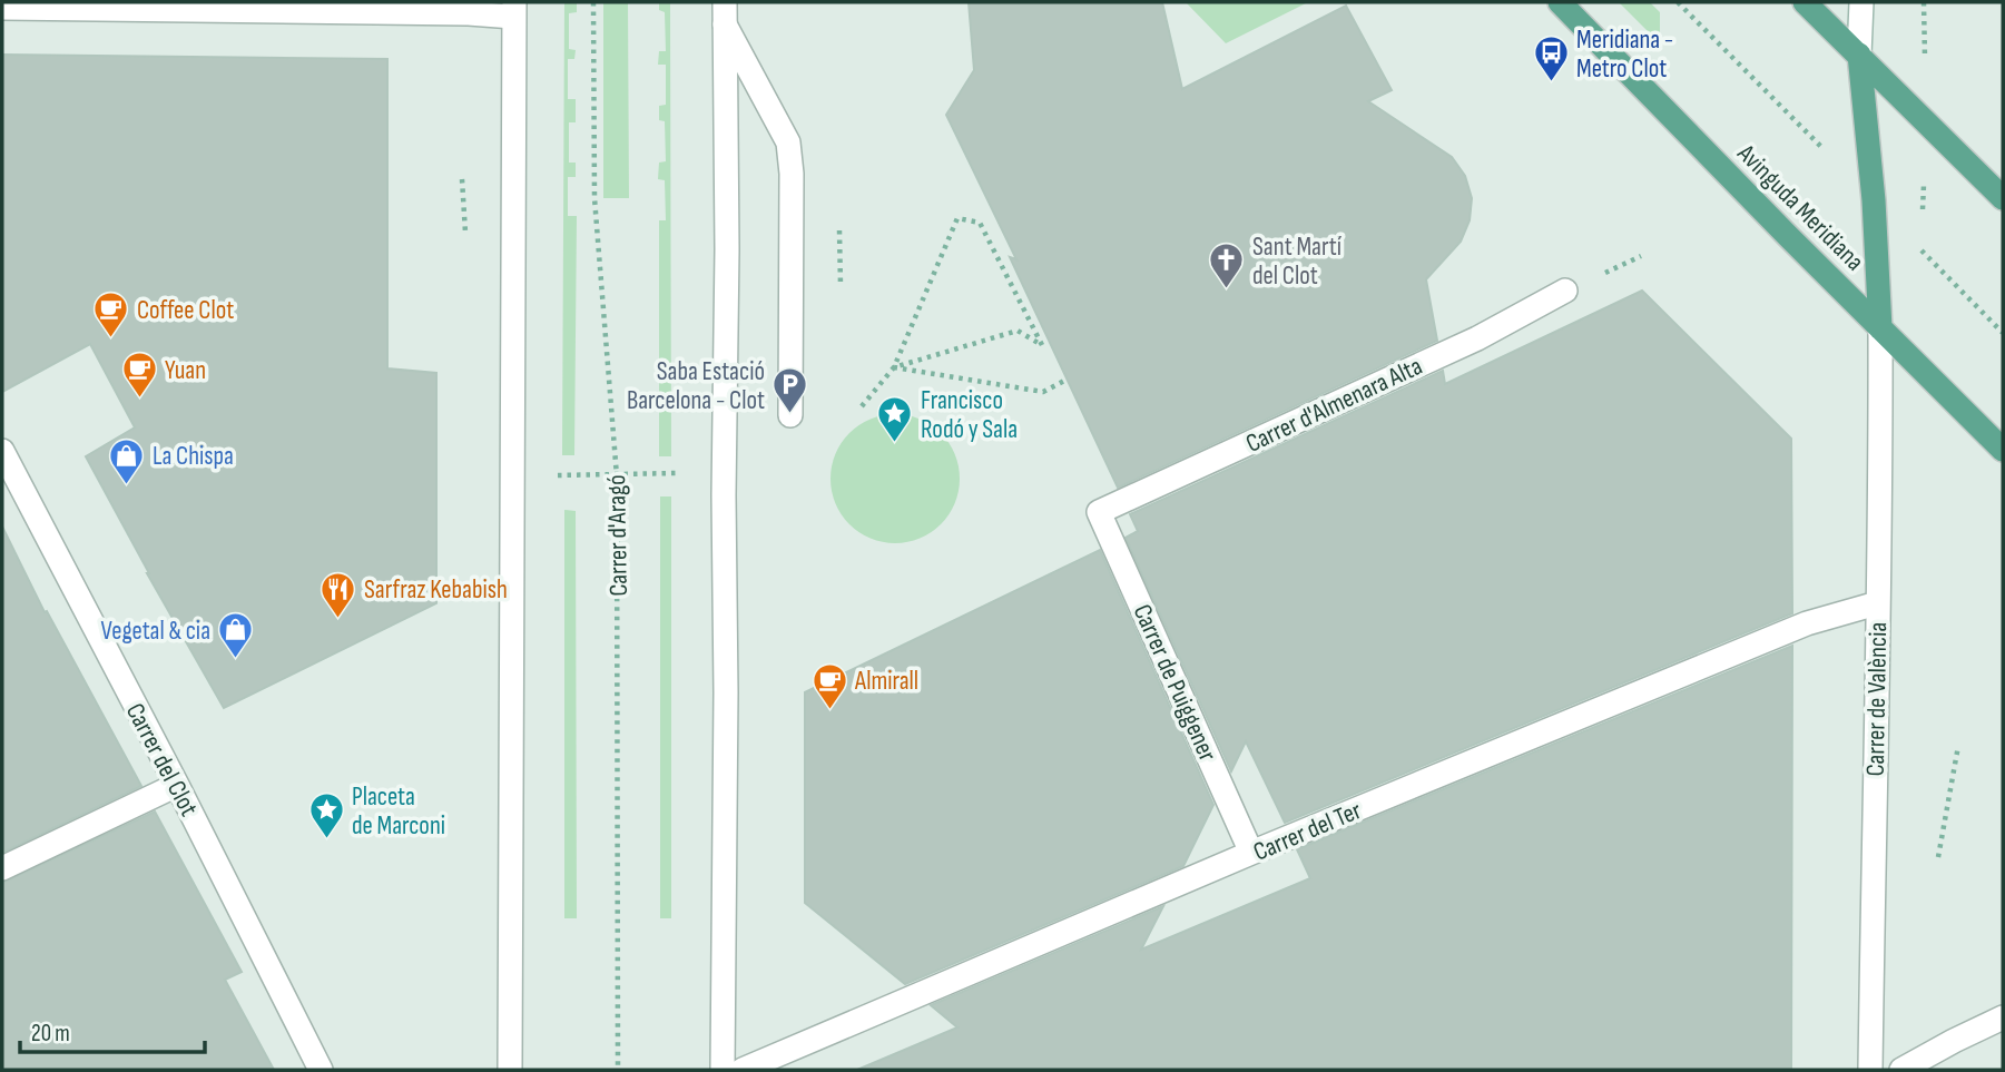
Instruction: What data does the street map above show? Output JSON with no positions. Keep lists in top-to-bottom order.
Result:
{
  "streets": {
    "main road": ["Avinguda Meridiana"],
    "street": [
      "Carrer d'Almenara Alta",
      "Carrer de Puiggener",
      "Carrer de València",
      "Carrer del Clot",
      "Carrer del Ter"
    ],
    "path": ["Carrer d'Aragó"]
  },
  "crossings": [
    ["Avinguda Meridiana", "Carrer de València"],
    ["Carrer d'Almenara Alta", "Carrer de Puiggener"],
    ["Carrer de Puiggener", "Carrer del Ter"],
    ["Carrer de València", "Carrer del Ter"]
  ],
  "places": {
    "bus stop": ["Meridiana - Metro Clot"],
    "church": ["Sant Martí del Clot"],
    "cafe": ["Coffee Clot", "Yuan", "Almirall"],
    "parking": ["Saba Estació Barcelona - Clot"],
    "place": ["Francisco Rodó y Sala", "Placeta de Marconi"],
    "shop": ["La Chispa", "Vegetal & cia"],
    "restaurant": ["Sarfraz Kebabish"]
  },
  "scale_bar": "20 m"
}
